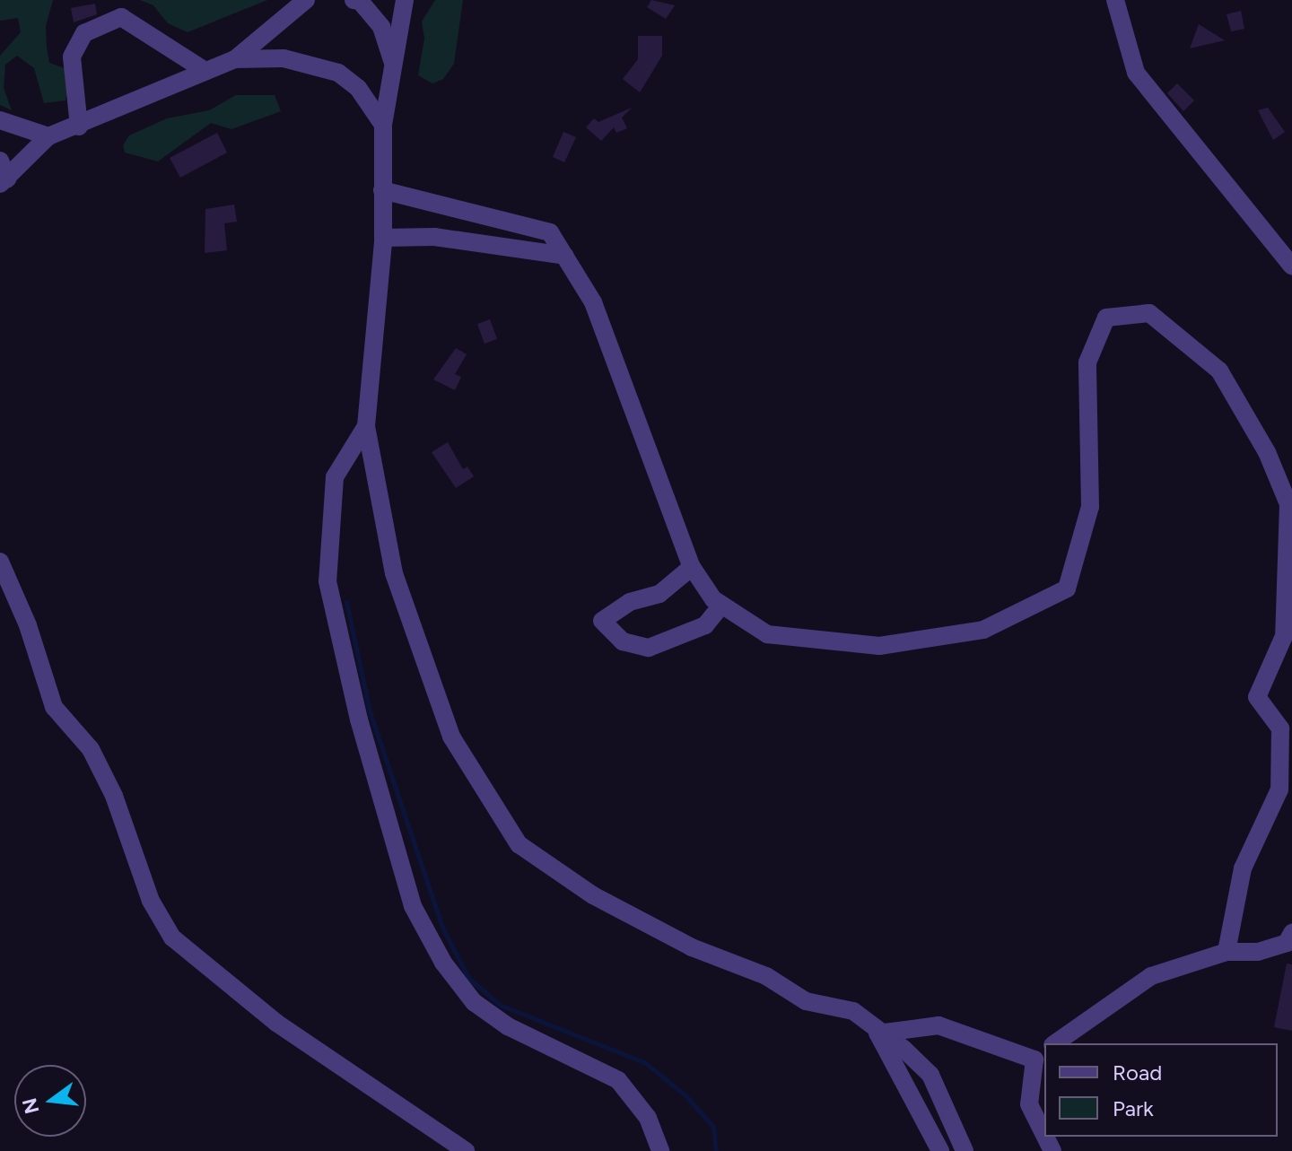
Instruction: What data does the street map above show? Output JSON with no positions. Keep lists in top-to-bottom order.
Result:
{
  "legend": ["Road", "Park"],
  "north": "left"
}
